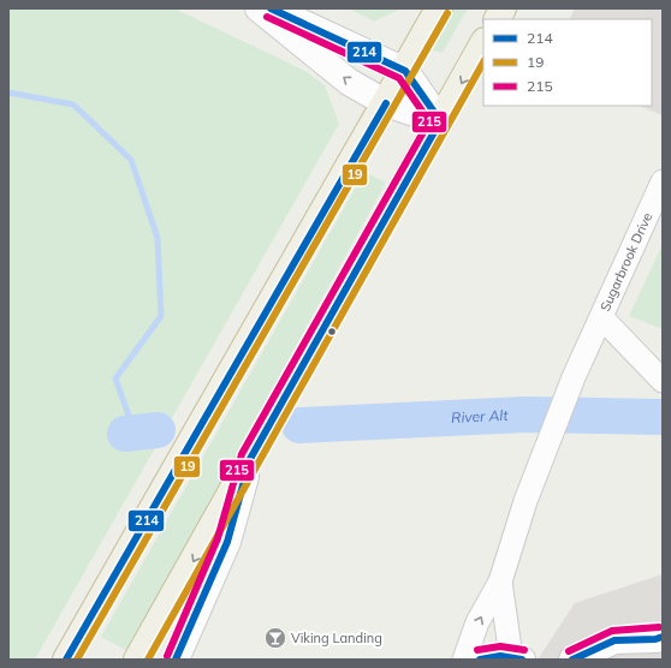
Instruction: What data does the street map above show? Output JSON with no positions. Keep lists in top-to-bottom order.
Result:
{
  "streets": {
    "street": ["Sugarbrook Drive"]
  },
  "water": ["River Alt"],
  "places": {
    "bar": ["Viking Landing"]
  },
  "lines": ["transit line 214", "transit line 19", "transit line 215"],
  "legend": ["214", "19", "215"]
}
